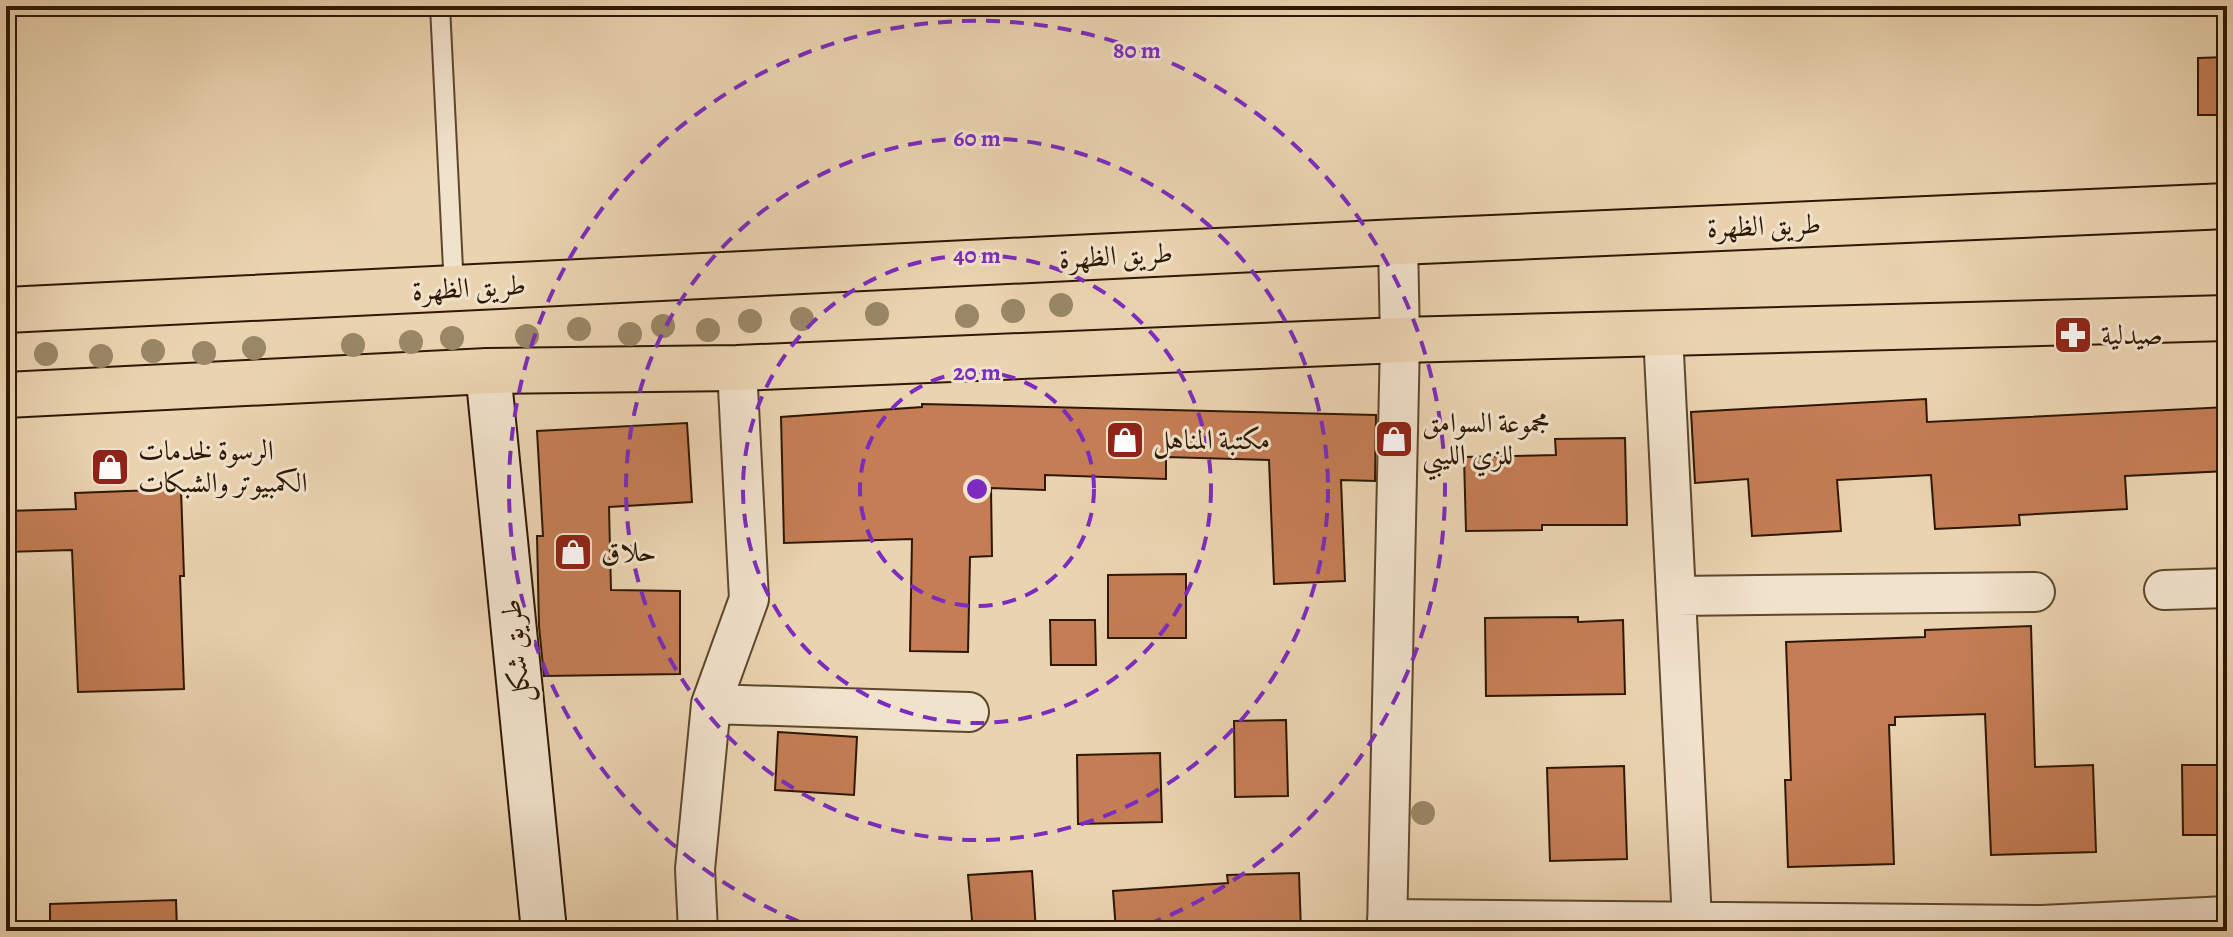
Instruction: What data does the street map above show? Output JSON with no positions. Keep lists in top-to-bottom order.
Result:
{
  "streets": {
    "main road": ["طريق الظهرة", "طريق شكل"]
  },
  "places": {
    "pharmacy": ["صيدلية"],
    "shop": [
      "مجموعة السوامق للزي الليبي",
      "مكتبة المناهل",
      "الرسوة لخدمات الكمبيوتر والشبكات",
      "حلاق"
    ]
  },
  "rings": [
    "80 m",
    "60 m",
    "40 m",
    "20 m"
  ]
}
